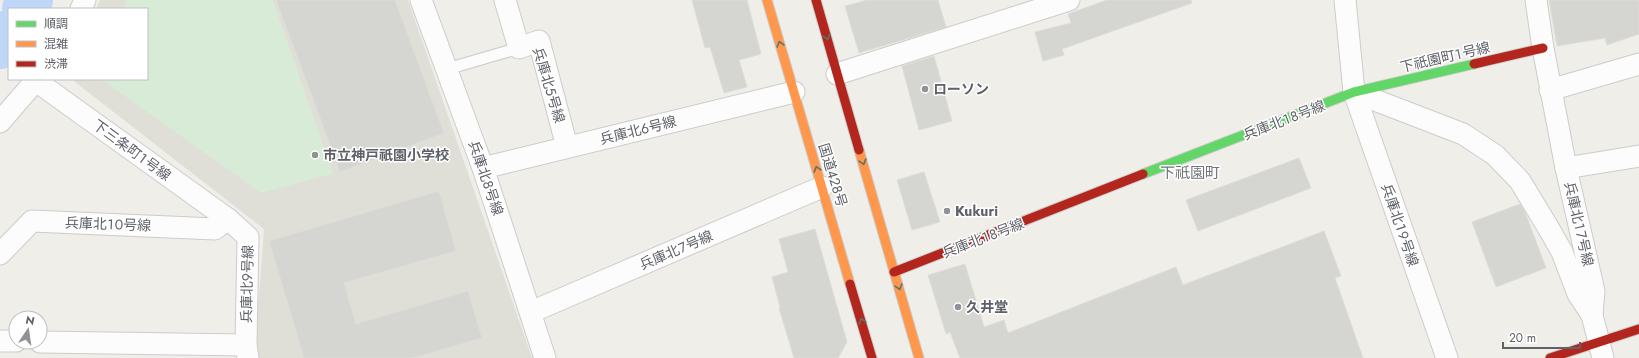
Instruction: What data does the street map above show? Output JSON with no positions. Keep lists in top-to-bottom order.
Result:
{
  "streets": {
    "main road": ["下祇園町１号線", "兵庫北１８号線", "国道428号"],
    "street": [
      "兵庫北５号線",
      "兵庫北６号線",
      "下三条町１号線",
      "兵庫北８号線",
      "兵庫北１０号線",
      "兵庫北１７号線",
      "兵庫北１９号線",
      "兵庫北７号線",
      "兵庫北９号線"
    ]
  },
  "crossings": [
    ["下祇園町１号線", "兵庫北１８号線"],
    ["下祇園町１号線", "兵庫北１７号線"],
    ["下祇園町１号線", "兵庫北１９号線"],
    ["兵庫北５号線", "兵庫北６号線"],
    ["兵庫北１８号線", "兵庫北１９号線"],
    ["兵庫北６号線", "国道428号"],
    ["兵庫北６号線", "兵庫北８号線"],
    ["下三条町１号線", "兵庫北１０号線"],
    ["下三条町１号線", "兵庫北９号線"],
    ["国道428号", "兵庫北７号線"],
    ["兵庫北８号線", "兵庫北７号線"],
    ["兵庫北１０号線", "兵庫北９号線"]
  ],
  "districts": ["下祇園町"],
  "places": [
    "ローソン",
    "市立神戸祇園小学校",
    "Kukuri",
    "久井堂"
  ],
  "legend": ["順調", "混雑", "渋滞"],
  "scale_bar": "20 m",
  "north": "top"
}
